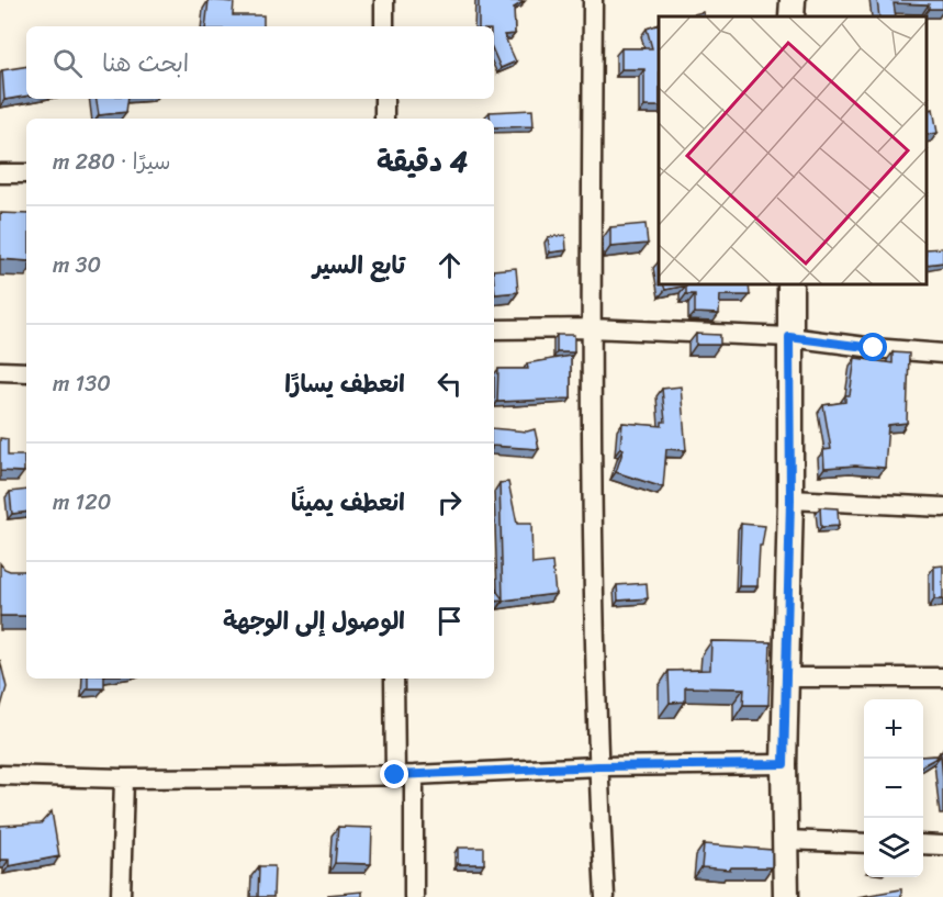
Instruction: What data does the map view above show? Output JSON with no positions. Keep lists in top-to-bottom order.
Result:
{
  "page": {
    "search": "ابحث هنا",
    "heading": ["4 دقيقة", "سيرًا · 280 m"],
    "list": [
      ["تابع السير", "30 m"],
      ["انعطف يسارًا", "130 m"],
      ["انعطف يمينًا", "120 m"],
      "الوصول إلى الوجهة"
    ],
    "map_buttons": ["+", "−"]
  }
}
